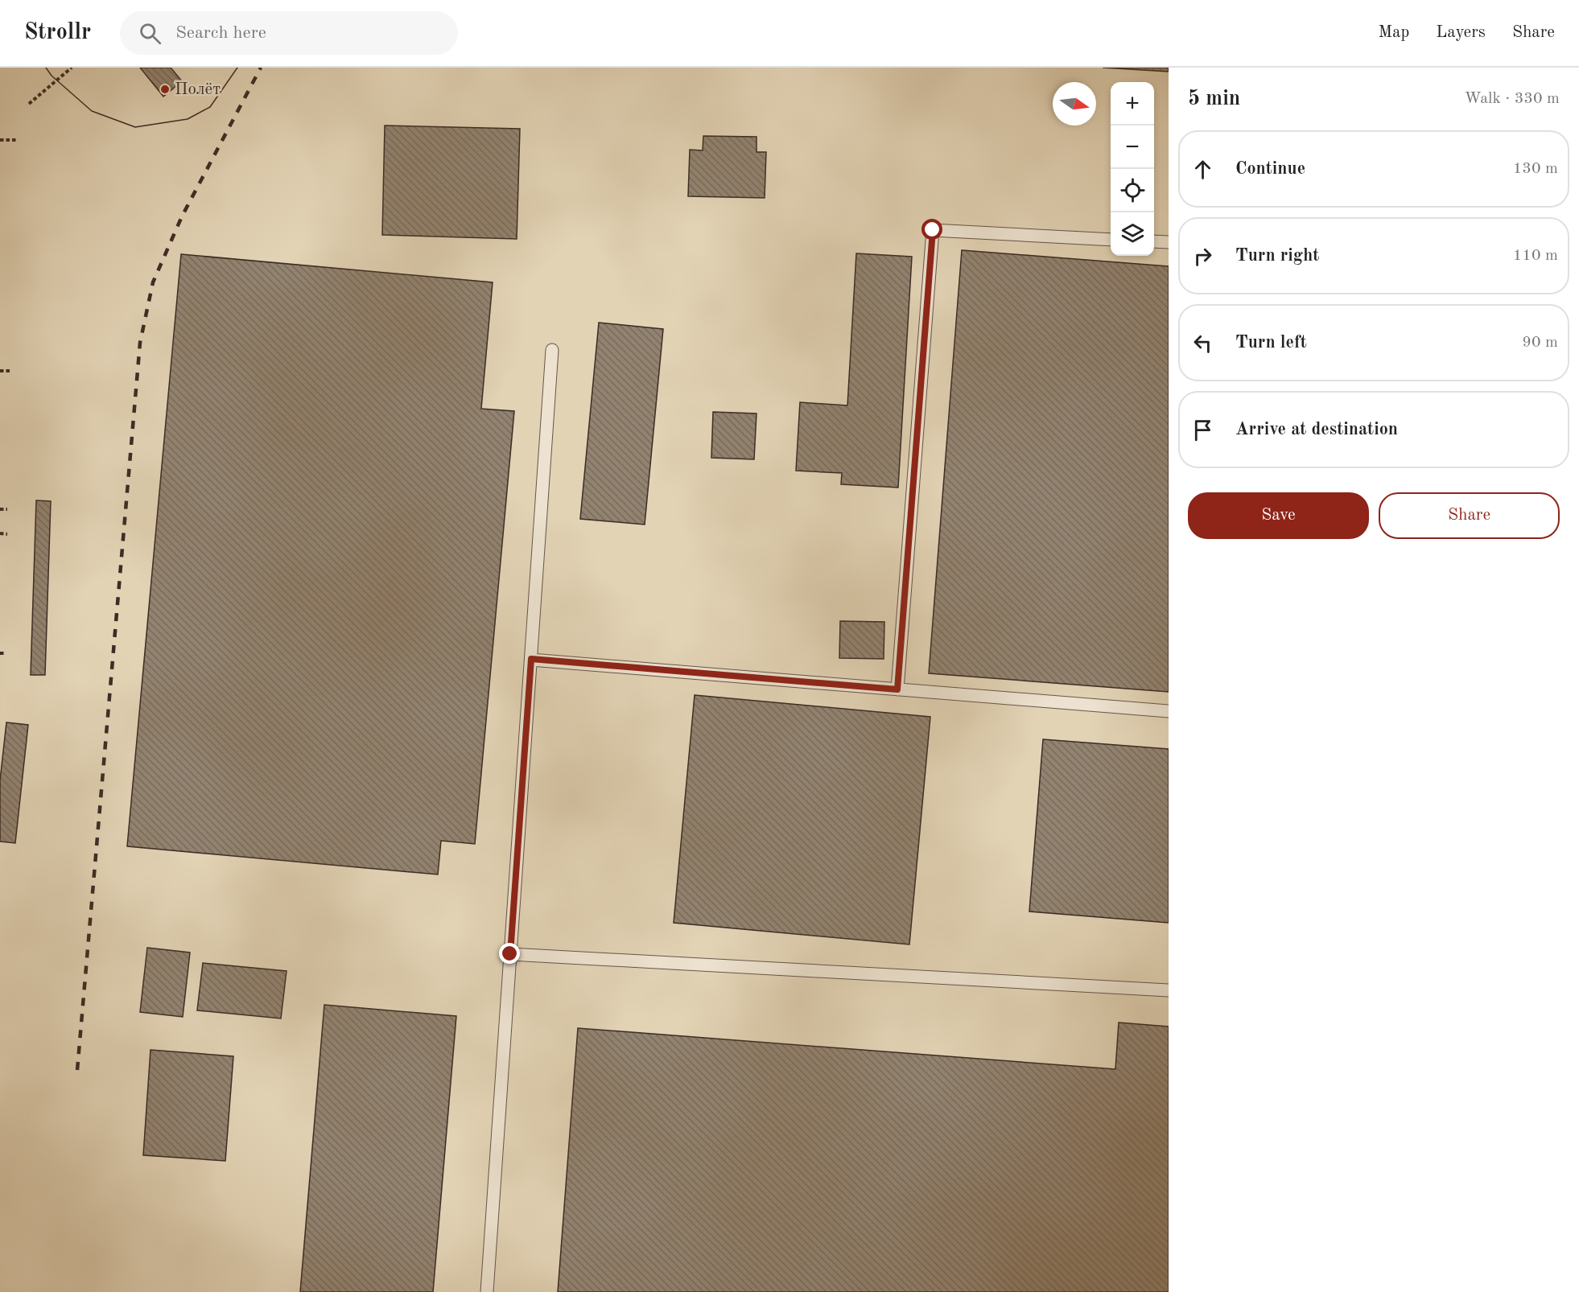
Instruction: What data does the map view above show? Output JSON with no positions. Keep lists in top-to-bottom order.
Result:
{
  "places": ["Полёт"],
  "north": "right",
  "page": {
    "header": "Strollr",
    "search": "Search here",
    "nav": ["Map", "Layers", "Share"],
    "heading": ["5 min", "Walk · 330 m"],
    "map_buttons": ["+", "−"],
    "list": [
      ["Continue", "130 m"],
      ["Turn right", "110 m"],
      ["Turn left", "90 m"],
      "Arrive at destination"
    ],
    "buttons": ["Save", "Share"]
  }
}
